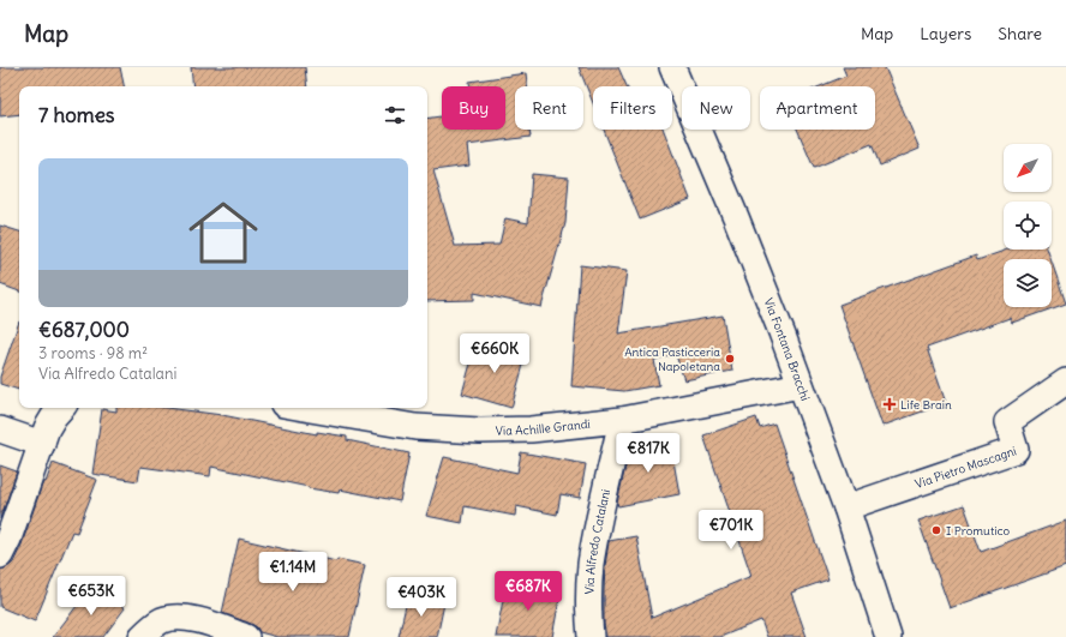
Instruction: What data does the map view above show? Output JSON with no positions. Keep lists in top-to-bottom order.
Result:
{
  "streets": {
    "street": [
      "Via Fontana Bracchi",
      "Via Achille Grandi",
      "Via Pietro Mascagni",
      "Via Alfredo Catalani"
    ]
  },
  "crossings": [
    ["Via Fontana Bracchi", "Via Achille Grandi"],
    ["Via Fontana Bracchi", "Via Pietro Mascagni"],
    ["Via Achille Grandi", "Via Alfredo Catalani"]
  ],
  "places": {
    "other": ["Antica Pasticceria Napoletana", "I Promutico"],
    "health": ["Life Brain"]
  },
  "north": "bottom left",
  "page": {
    "header": "Map",
    "nav": ["Map", "Layers", "Share"],
    "chip": [
      "Buy",
      "Rent",
      "Filters",
      "New",
      "Apartment"
    ],
    "heading": "7 homes",
    "list": [
      {
        "name": "€687,000",
        "note": "3 rooms · 98 m² · Via Alfredo Catalani"
      }
    ],
    "price": [
      "€660K",
      "€817K",
      "€701K",
      "€1.14M",
      "€687K",
      "€653K",
      "€403K"
    ]
  }
}
